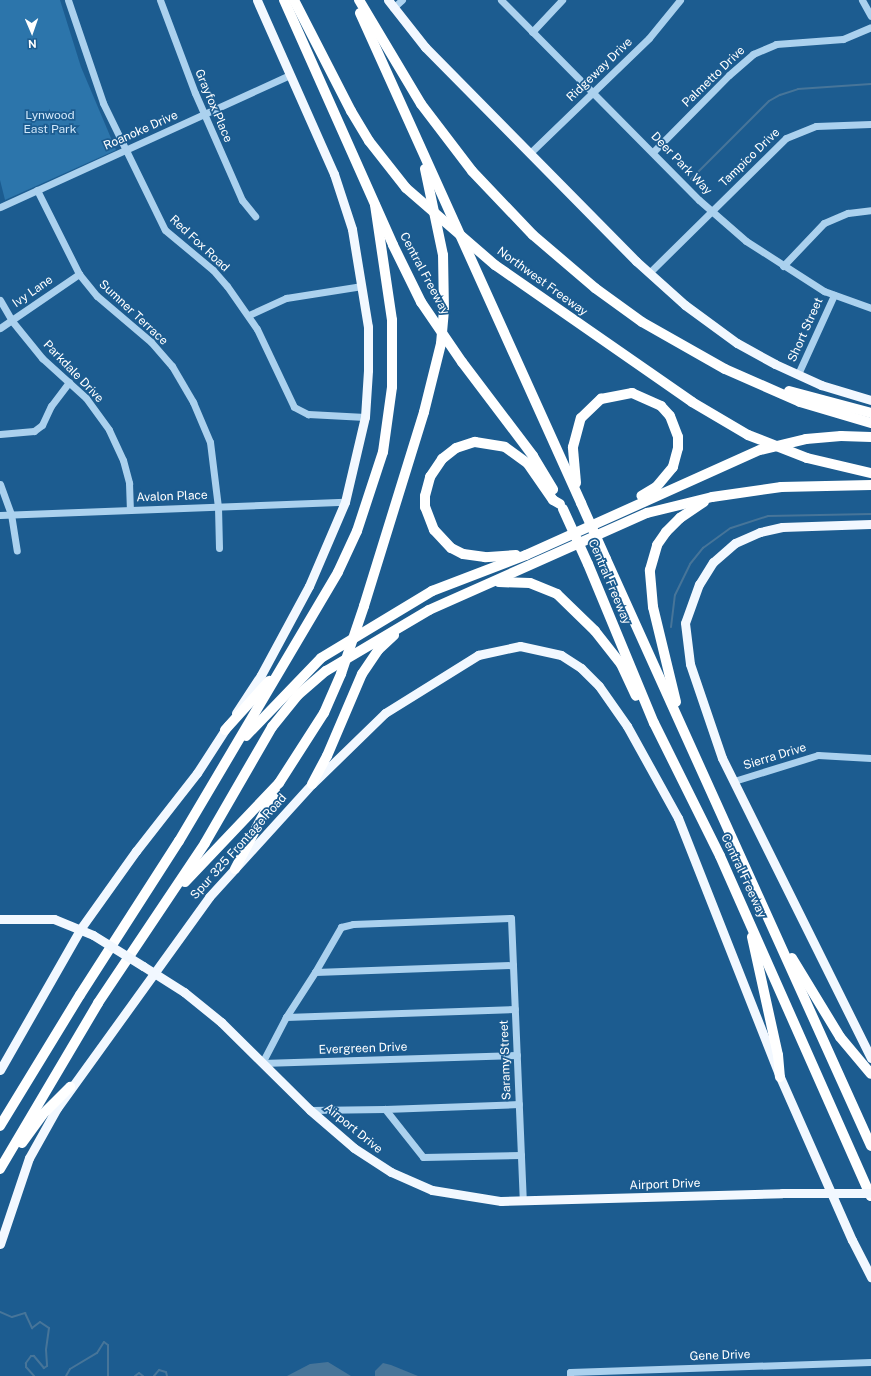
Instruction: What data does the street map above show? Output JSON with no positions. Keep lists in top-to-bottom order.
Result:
{
  "streets": {
    "highway": ["Central Freeway", "Northwest Freeway"],
    "main road": ["Spur 325 Frontage Road", "Airport Drive"],
    "street": [
      "Ridgeway Drive",
      "Palmetto Drive",
      "Grayfox Place",
      "Roanoke Drive",
      "Tampico Drive",
      "Deer Park Way",
      "Red Fox Road",
      "Ivy Lane",
      "Sumner Terrace",
      "Short Street",
      "Parkdale Drive",
      "Avalon Place",
      "Sierra Drive",
      "Evergreen Drive",
      "Saramy Street",
      "Gene Drive"
    ]
  },
  "crossings": [
    ["Ridgeway Drive", "Deer Park Way"],
    ["Palmetto Drive", "Deer Park Way"],
    ["Grayfox Place", "Roanoke Drive"],
    ["Roanoke Drive", "Red Fox Road"],
    ["Roanoke Drive", "Sumner Terrace"],
    ["Tampico Drive", "Deer Park Way"],
    ["Deer Park Way", "Short Street"],
    ["Ivy Lane", "Sumner Terrace"],
    ["Ivy Lane", "Parkdale Drive"],
    ["Sumner Terrace", "Avalon Place"],
    ["Parkdale Drive", "Avalon Place"],
    ["Spur 325 Frontage Road", "Airport Drive"],
    ["Evergreen Drive", "Saramy Street"],
    ["Evergreen Drive", "Airport Drive"],
    ["Saramy Street", "Airport Drive"]
  ],
  "parks": ["Lynwood East Park"],
  "north": "bottom"
}
